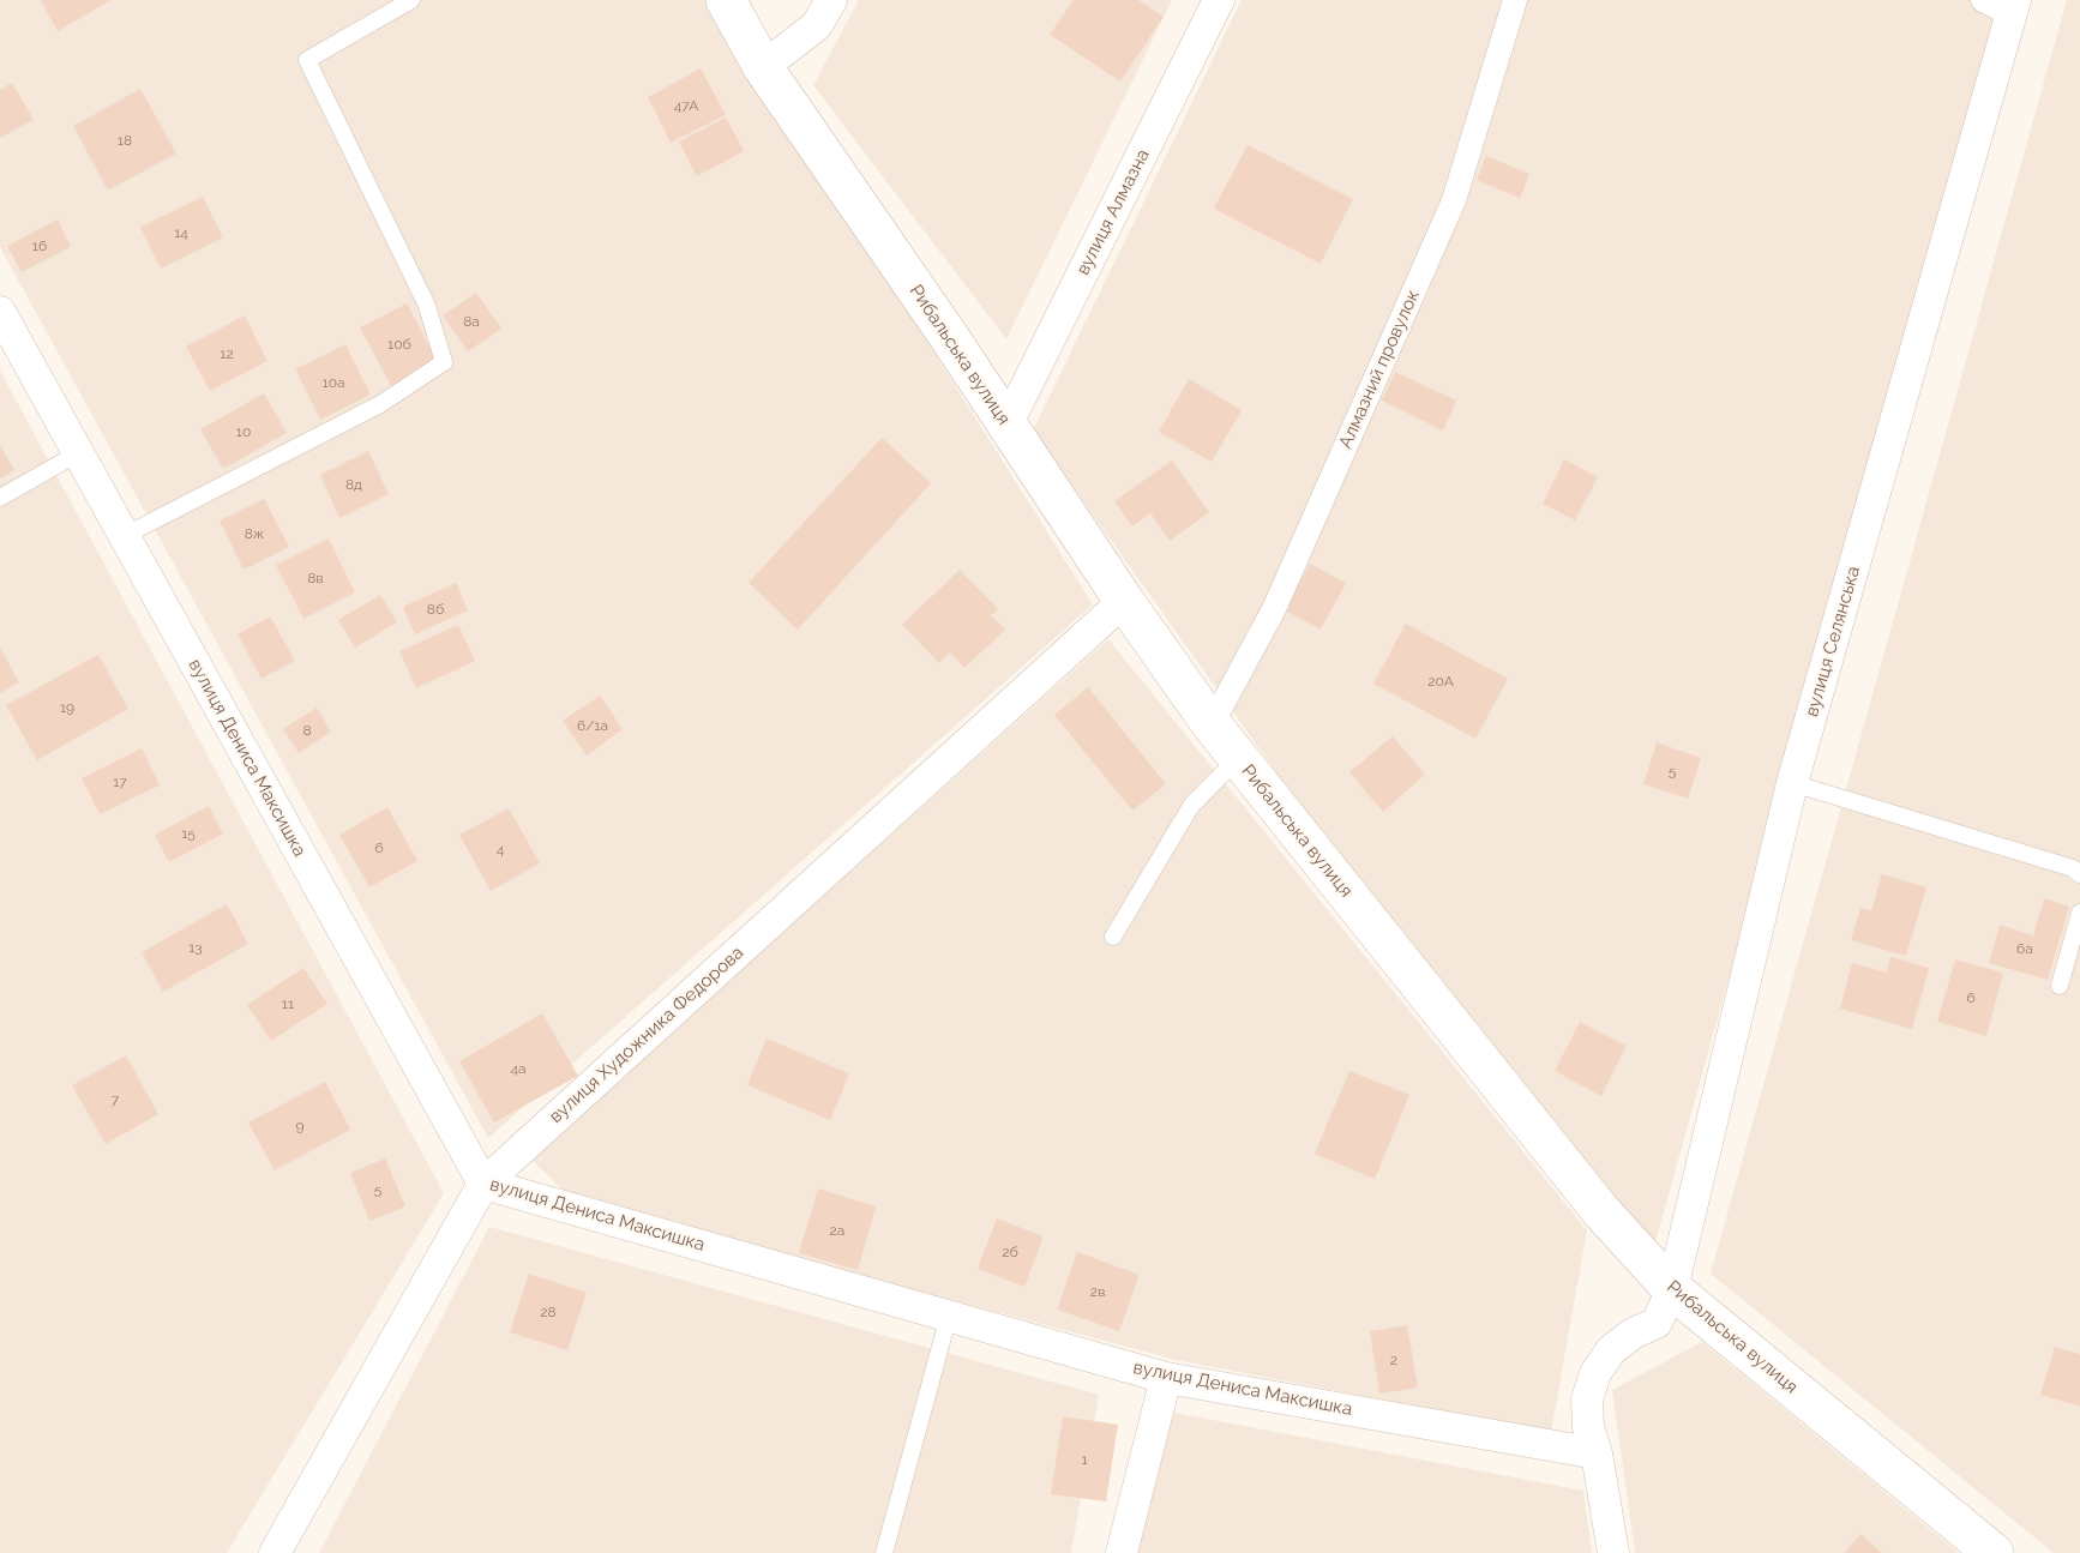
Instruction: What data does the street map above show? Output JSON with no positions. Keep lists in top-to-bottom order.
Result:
{
  "streets": {
    "street": [
      "вулиця Алмазна",
      "Рибальська вулиця",
      "Алмазний провулок",
      "вулиця Селянська",
      "вулиця Дениса Максишка",
      "вулиця Художника Федорова"
    ]
  },
  "crossings": [
    ["вулиця Алмазна", "Рибальська вулиця"],
    ["Рибальська вулиця", "Алмазний провулок"],
    ["Рибальська вулиця", "вулиця Селянська"],
    ["Рибальська вулиця", "вулиця Художника Федорова"],
    ["вулиця Селянська", "вулиця Дениса Максишка"],
    ["вулиця Дениса Максишка", "вулиця Художника Федорова"]
  ],
  "house_numbers": [
    "47А",
    "18",
    "14",
    "16",
    "8а",
    "10б",
    "12",
    "10а",
    "10",
    "8д",
    "8ж",
    "8в",
    "8б",
    "20A",
    "19",
    "6/1а",
    "8",
    "5",
    "17",
    "15",
    "6",
    "4",
    "13",
    "6а",
    "6",
    "11",
    "4а",
    "7",
    "9",
    "5",
    "2а",
    "2б",
    "2в",
    "28",
    "2",
    "1"
  ]
}
